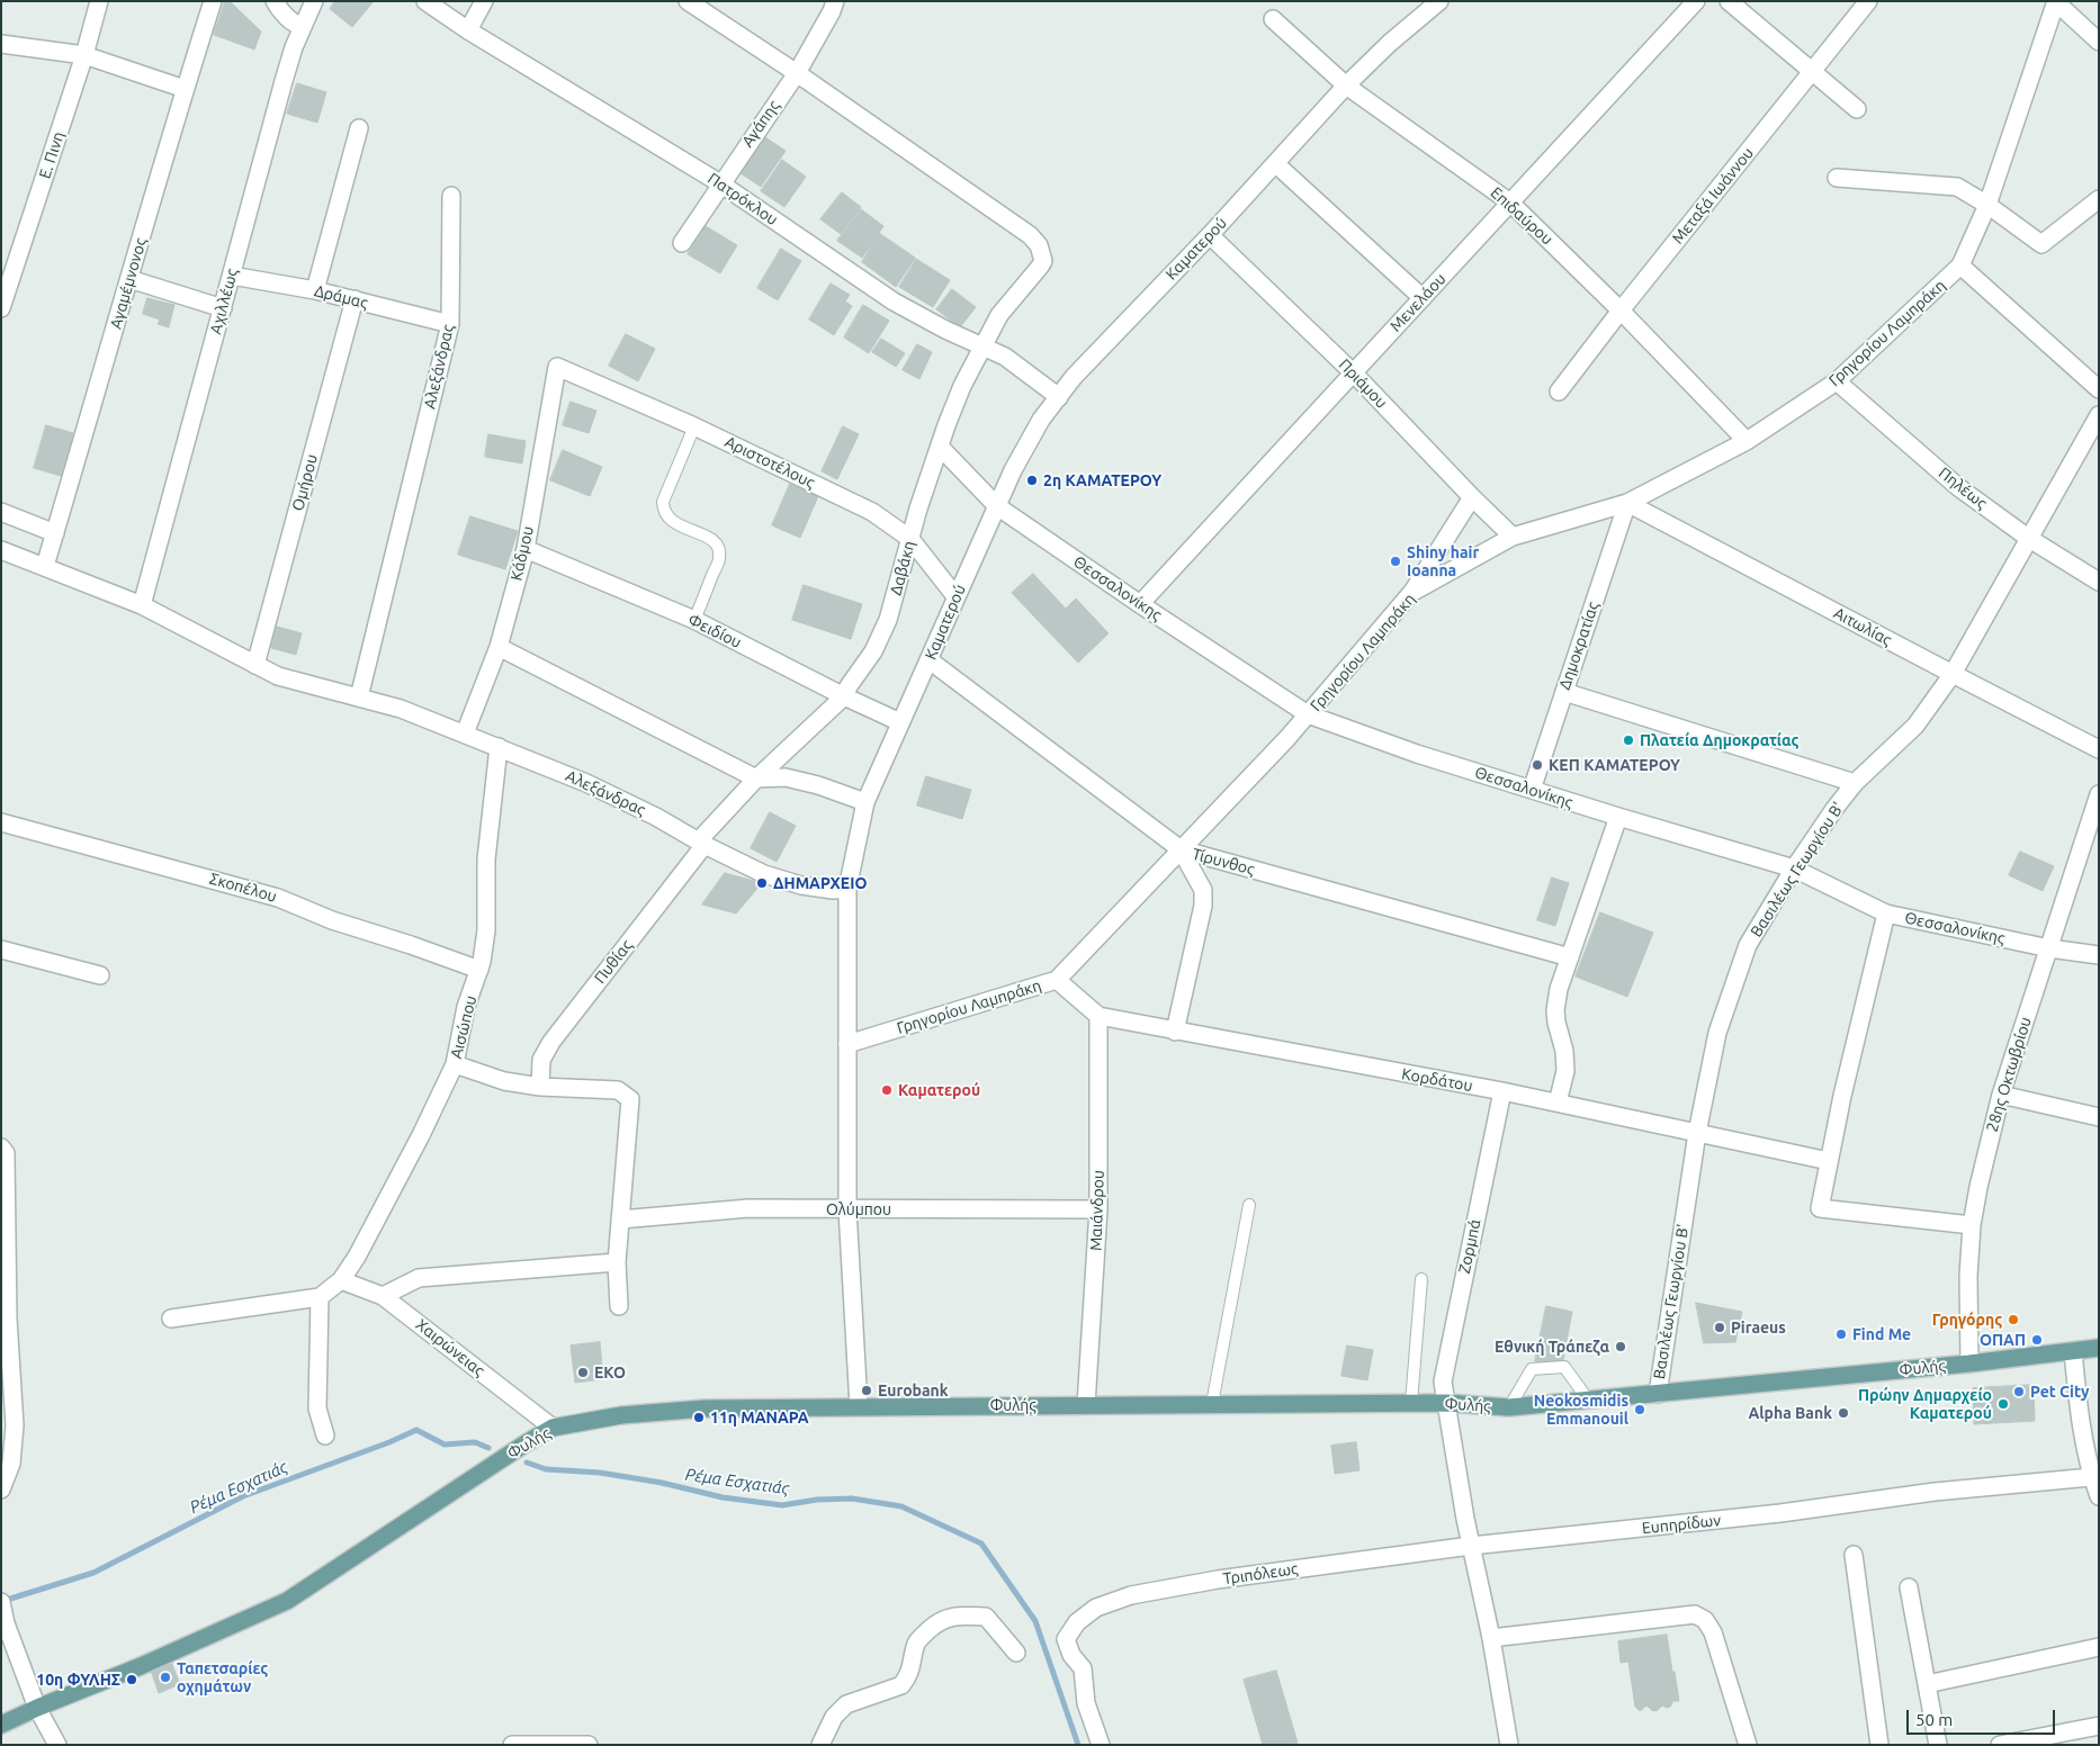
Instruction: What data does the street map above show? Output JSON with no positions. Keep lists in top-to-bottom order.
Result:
{
  "streets": {
    "main road": ["Φυλής"],
    "street": [
      "Αγάπης",
      "Ε. Πινη",
      "Μεταξά Ιωάννου",
      "Πατρόκλου",
      "Επιδαύρου",
      "Καματερού",
      "Αγαμέμνονος",
      "Δράμας",
      "Αχιλλέως",
      "Μενελάου",
      "Γρηγορίου Λαμπράκη",
      "Αλεξάνδρας",
      "Πριάμου",
      "Αριστοτέλους",
      "Ομήρου",
      "Πηλέως",
      "Κάδμου",
      "Δαβάκη",
      "Θεσσαλονίκης",
      "Αιτωλίας",
      "Φειδίου",
      "Δημοκρατίας",
      "Τίρυνθος",
      "Βασιλέως Γεωργίου Β'",
      "Σκοπέλου",
      "Πυθίας",
      "Αισώπου",
      "28ης Οκτωβρίου",
      "Κορδάτου",
      "Ολύμπου",
      "Μαιάνδρου",
      "Ζορμπά",
      "Χαιρώνειας",
      "Ευπηρίδων",
      "Τριπόλεως"
    ]
  },
  "crossings": [
    ["Αγάπης", "Πατρόκλου"],
    ["Αγάπης", "Δαβάκη"],
    ["Μεταξά Ιωάννου", "Επιδαύρου"],
    ["Πατρόκλου", "Καματερού"],
    ["Πατρόκλου", "Δαβάκη"],
    ["Επιδαύρου", "Καματερού"],
    ["Επιδαύρου", "Μενελάου"],
    ["Επιδαύρου", "Γρηγορίου Λαμπράκη"],
    ["Καματερού", "Γρηγορίου Λαμπράκη"],
    ["Καματερού", "Αλεξάνδρας"],
    ["Καματερού", "Πριάμου"],
    ["Καματερού", "Αριστοτέλους"],
    ["Καματερού", "Θεσσαλονίκης"],
    ["Καματερού", "Φειδίου"],
    ["Καματερού", "Τίρυνθος"],
    ["Καματερού", "Ολύμπου"],
    ["Καματερού", "Φυλής"],
    ["Αγαμέμνονος", "Αλεξάνδρας"],
    ["Δράμας", "Αχιλλέως"],
    ["Δράμας", "Αλεξάνδρας"],
    ["Δράμας", "Ομήρου"],
    ["Αχιλλέως", "Αλεξάνδρας"],
    ["Μενελάου", "Πριάμου"],
    ["Μενελάου", "Θεσσαλονίκης"],
    ["Γρηγορίου Λαμπράκη", "Πριάμου"],
    ["Γρηγορίου Λαμπράκη", "Πηλέως"],
    ["Γρηγορίου Λαμπράκη", "Θεσσαλονίκης"],
    ["Γρηγορίου Λαμπράκη", "Αιτωλίας"],
    ["Γρηγορίου Λαμπράκη", "Δημοκρατίας"],
    ["Γρηγορίου Λαμπράκη", "Τίρυνθος"],
    ["Γρηγορίου Λαμπράκη", "Κορδάτου"],
    ["Αλεξάνδρας", "Ομήρου"],
    ["Αλεξάνδρας", "Κάδμου"],
    ["Αλεξάνδρας", "Δαβάκη"],
    ["Αλεξάνδρας", "Πυθίας"],
    ["Αλεξάνδρας", "Αισώπου"],
    ["Αριστοτέλους", "Κάδμου"],
    ["Αριστοτέλους", "Δαβάκη"],
    ["Πηλέως", "Βασιλέως Γεωργίου Β'"],
    ["Κάδμου", "Φειδίου"],
    ["Δαβάκη", "Θεσσαλονίκης"],
    ["Δαβάκη", "Φειδίου"],
    ["Δαβάκη", "Πυθίας"],
    ["Θεσσαλονίκης", "Δημοκρατίας"],
    ["Θεσσαλονίκης", "Βασιλέως Γεωργίου Β'"],
    ["Θεσσαλονίκης", "28ης Οκτωβρίου"],
    ["Αιτωλίας", "Δημοκρατίας"],
    ["Αιτωλίας", "Βασιλέως Γεωργίου Β'"],
    ["Βασιλέως Γεωργίου Β'", "Κορδάτου"],
    ["Βασιλέως Γεωργίου Β'", "Φυλής"],
    ["Σκοπέλου", "Αισώπου"],
    ["Αισώπου", "Χαιρώνειας"],
    ["28ης Οκτωβρίου", "Φυλής"],
    ["Κορδάτου", "Μαιάνδρου"],
    ["Κορδάτου", "Ζορμπά"],
    ["Ολύμπου", "Μαιάνδρου"],
    ["Μαιάνδρου", "Φυλής"],
    ["Ζορμπά", "Φυλής"],
    ["Ζορμπά", "Ευπηρίδων"],
    ["Ζορμπά", "Τριπόλεως"],
    ["Χαιρώνειας", "Φυλής"],
    ["Ευπηρίδων", "Τριπόλεως"]
  ],
  "water": ["Ρέμα Εσχατιάς"],
  "places": [
    "2η ΚΑΜΑΤΕΡΟΥ",
    "Shiny hair Ioanna",
    "Πλατεία Δημοκρατίας",
    "ΚΕΠ ΚΑΜΑΤΕΡΟΥ",
    "ΔΗΜΑΡΧΕΙΟ",
    "Καματερού",
    "Γρηγόρης",
    "Piraeus",
    "Find Me",
    "ΟΠΑΠ",
    "Εθνική Τράπεζα",
    "EKO",
    "Eurobank",
    "Pet City",
    "Πρώην Δημαρχείο Καματερού",
    "Neokosmidis Emmanouil",
    "Alpha Bank",
    "11η ΜΑΝΑΡΑ",
    "Ταπετσαρίες οχημάτων",
    "10η ΦΥΛΗΣ"
  ],
  "scale_bar": "50 m"
}
